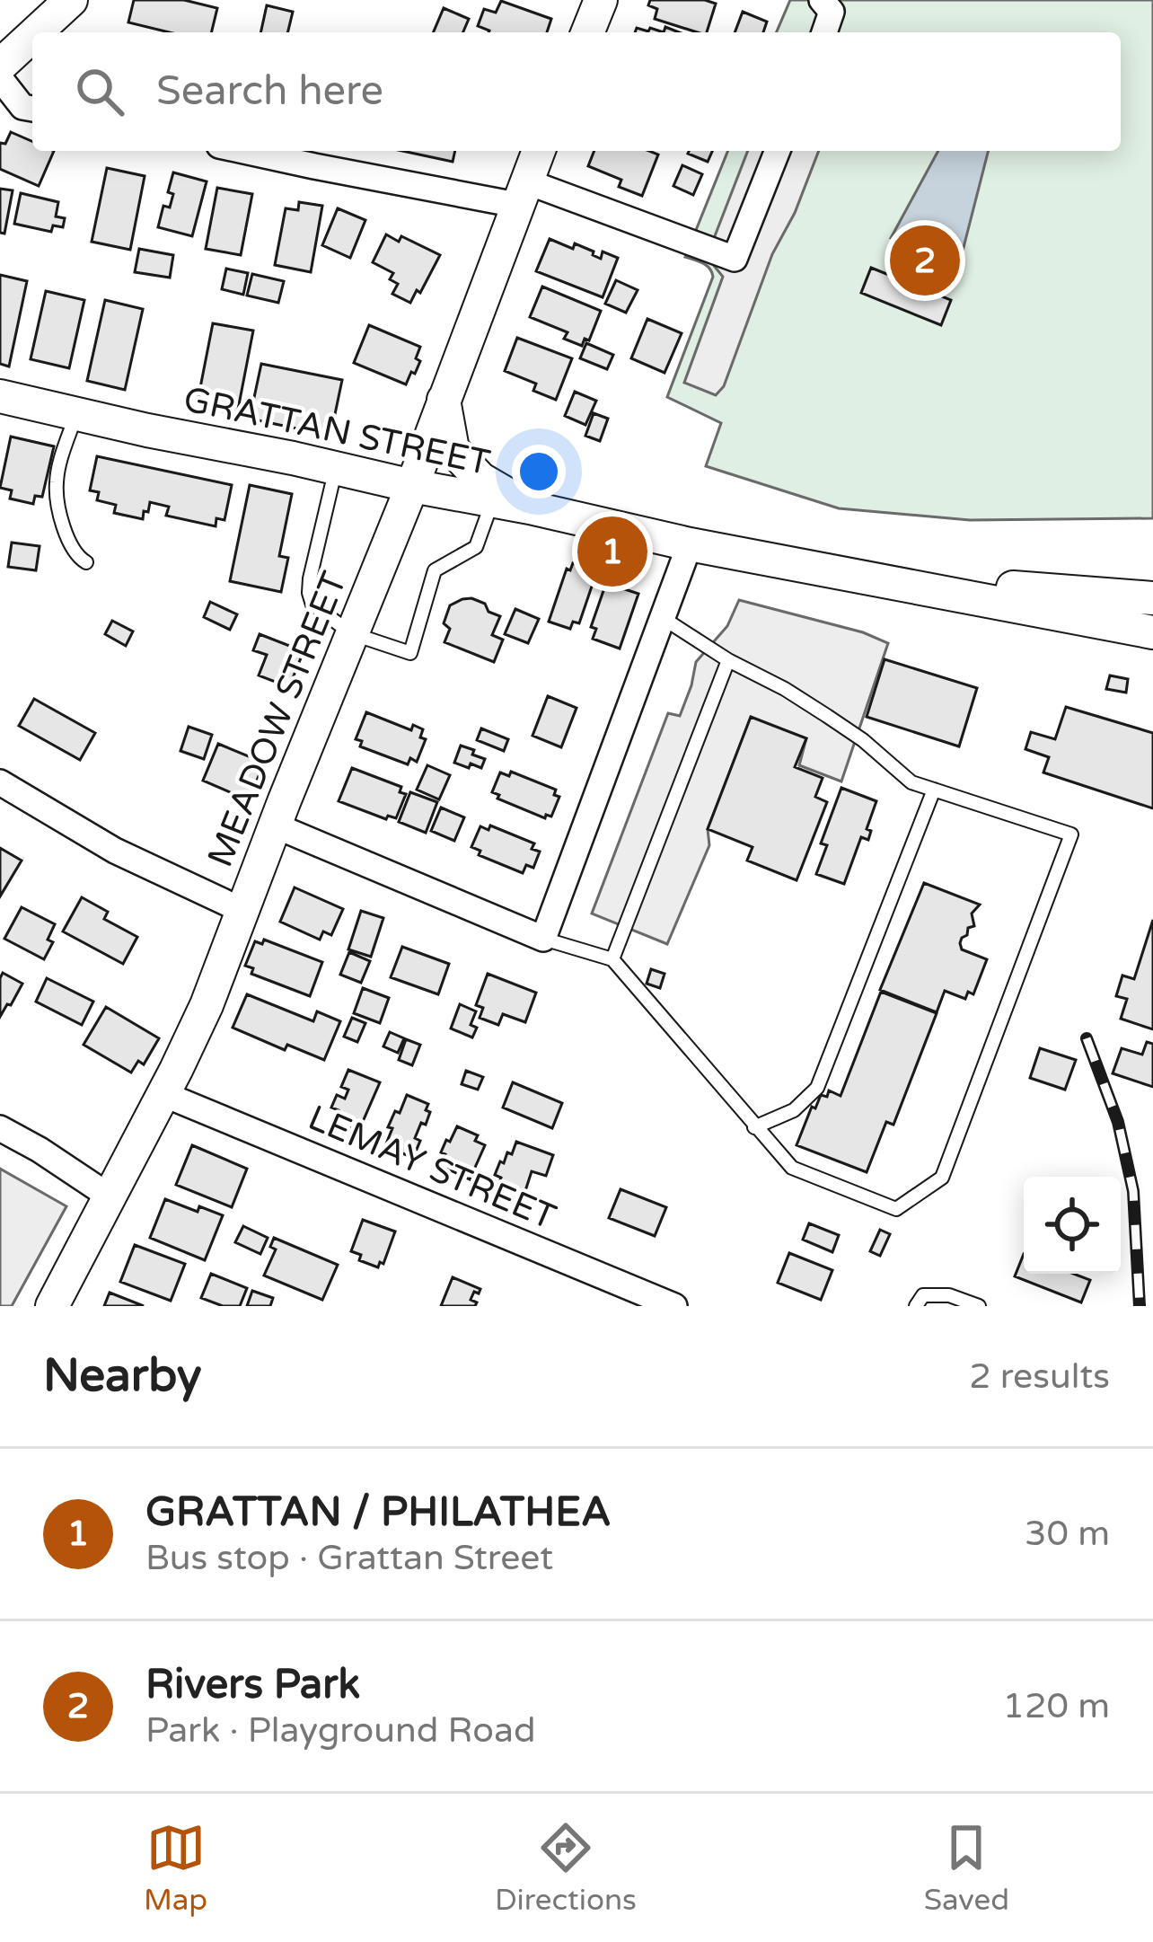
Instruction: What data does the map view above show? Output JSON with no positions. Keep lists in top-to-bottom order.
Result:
{
  "streets": {
    "main road": ["GRATTAN STREET", "MEADOW STREET"],
    "street": ["LEMAY STREET"]
  },
  "crossings": [
    ["GRATTAN STREET", "MEADOW STREET"],
    ["MEADOW STREET", "LEMAY STREET"]
  ],
  "page": {
    "search": "Search here",
    "pins": ["2", "1"],
    "heading": ["Nearby", "2 results"],
    "list": [
      {
        "mark": "1",
        "name": "GRATTAN / PHILATHEA",
        "note": "Bus stop · Grattan Street",
        "value": "30 m"
      },
      {
        "mark": "2",
        "name": "Rivers Park",
        "note": "Park · Playground Road",
        "value": "120 m"
      }
    ],
    "nav": ["Map", "Directions", "Saved"]
  }
}
